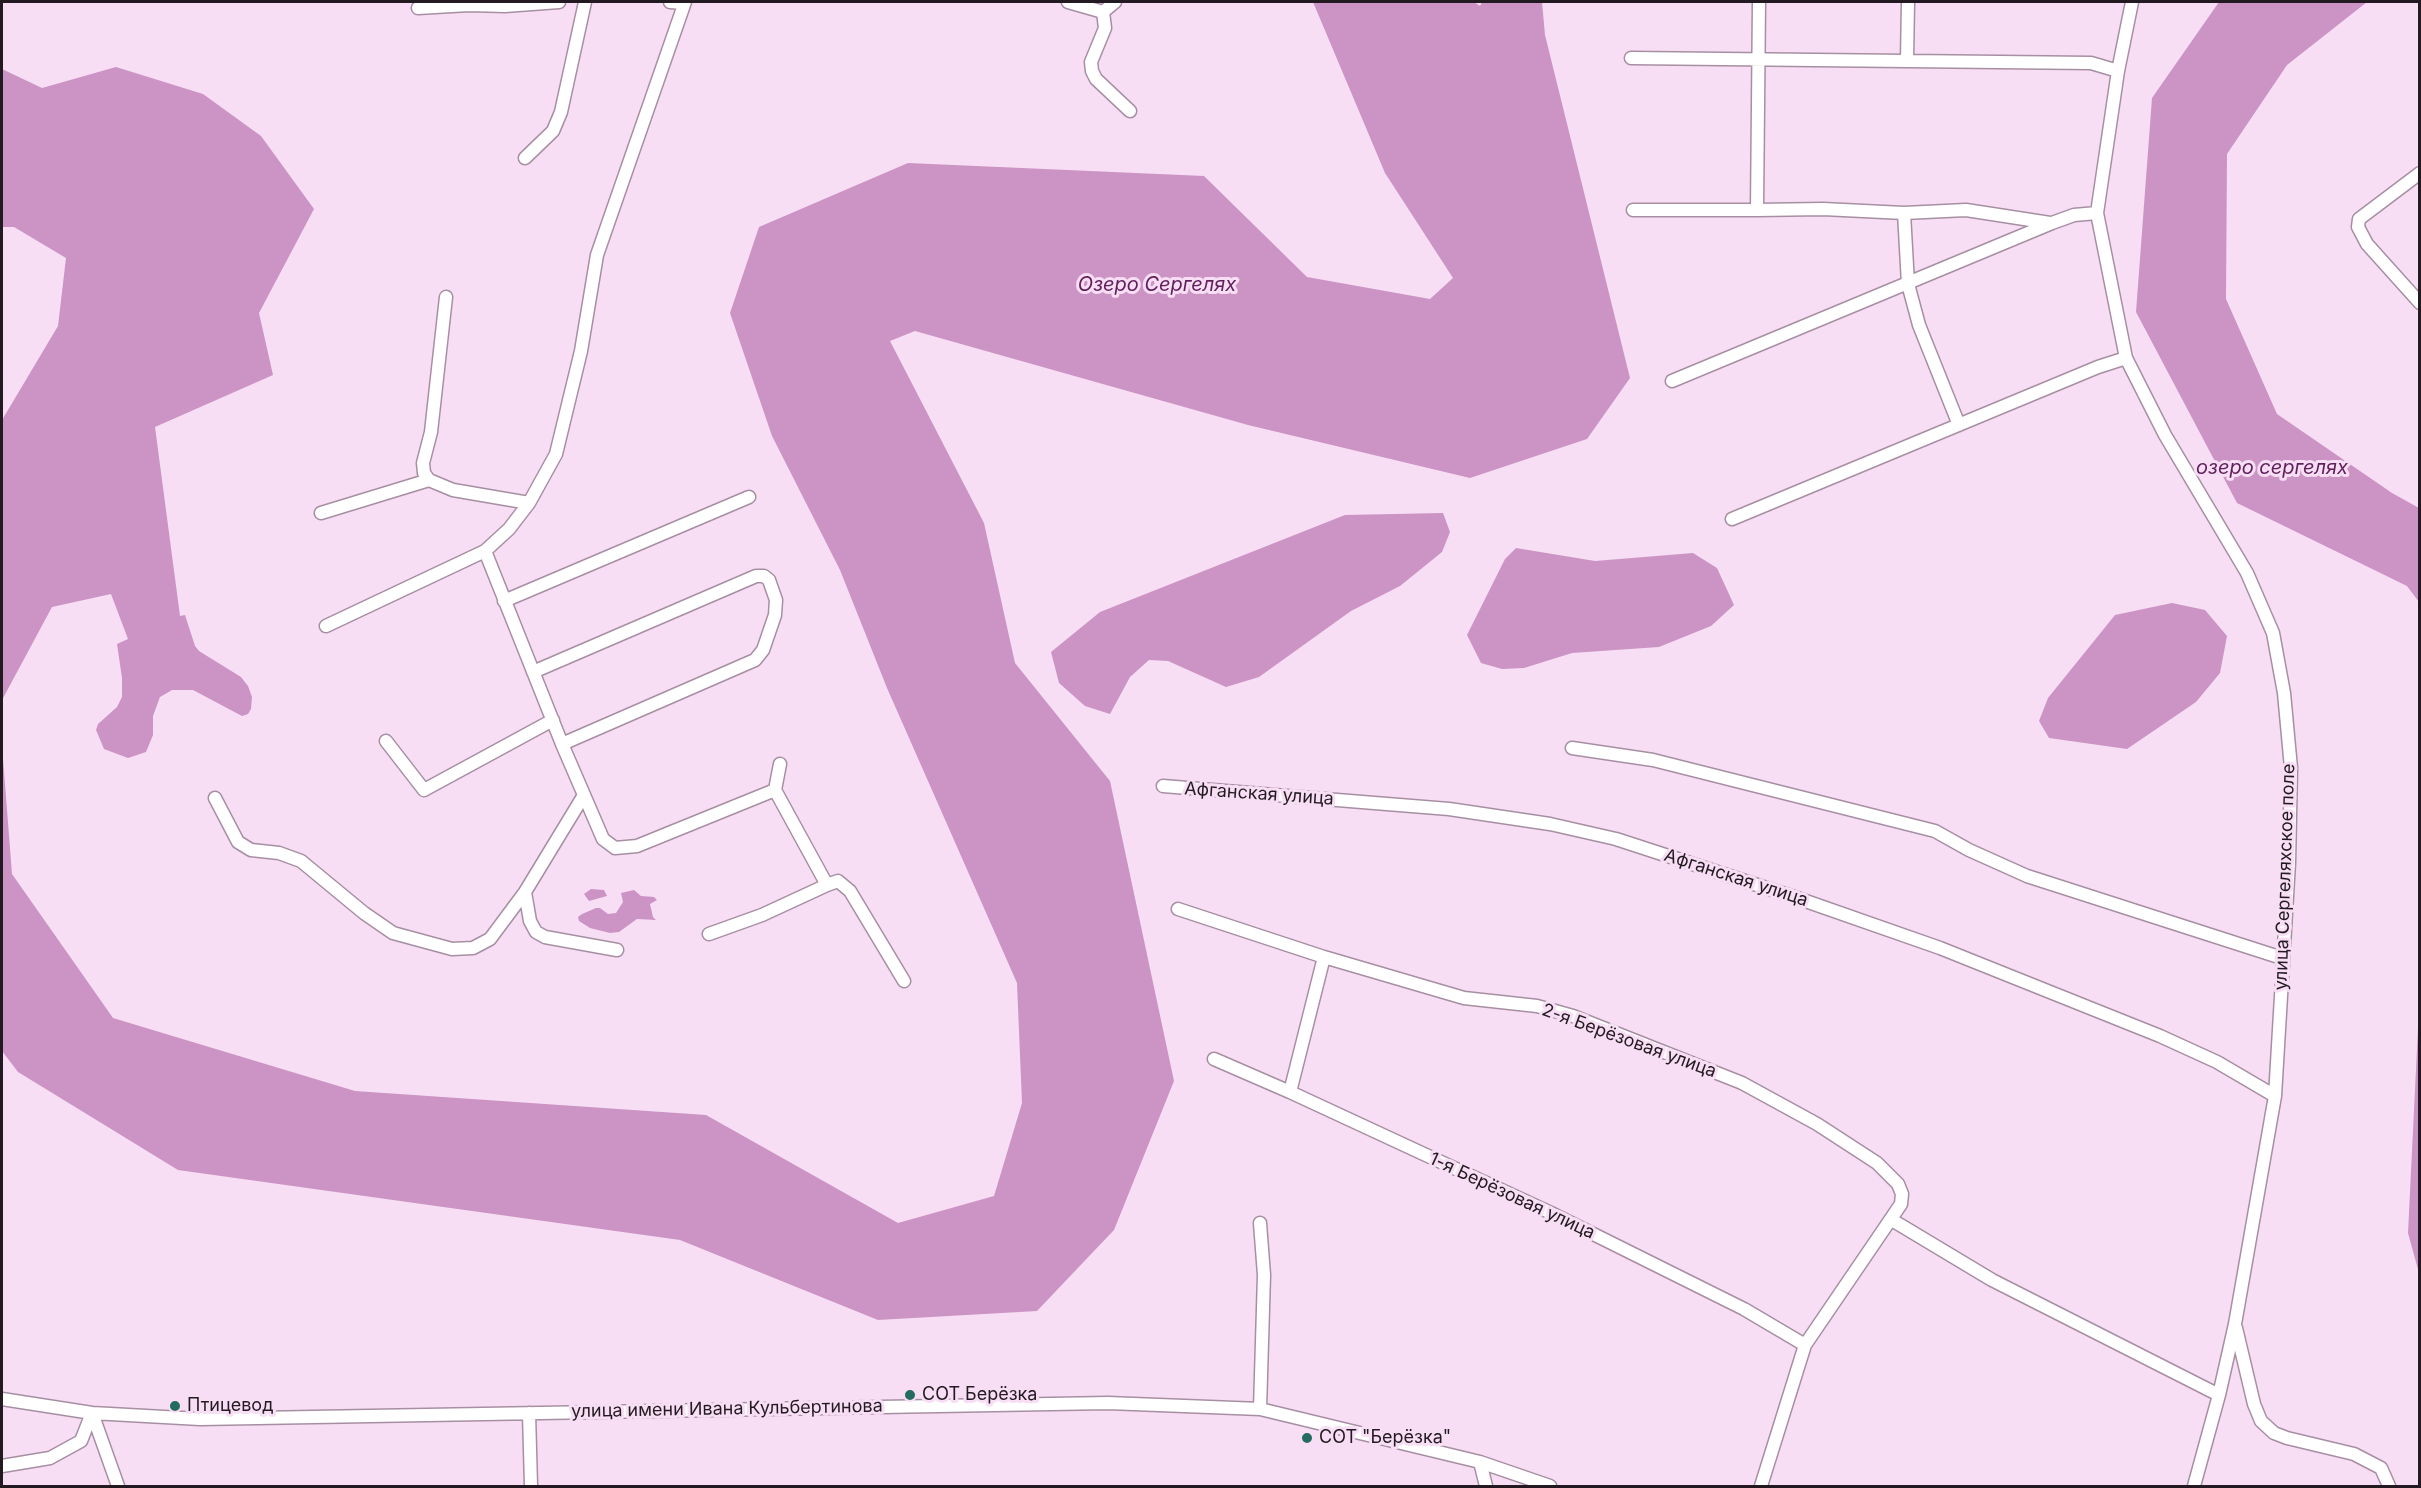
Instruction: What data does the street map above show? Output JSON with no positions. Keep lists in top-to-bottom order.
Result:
{
  "streets": {
    "street": [
      "Афганская улица",
      "улица Сергеляхское поле",
      "2-я Берёзовая улица",
      "1-я Берёзовая улица",
      "улица имени Ивана Кульбертинова"
    ]
  },
  "crossings": [
    ["Афганская улица", "улица Сергеляхское поле"]
  ],
  "water": ["Озеро Сергелях", "озеро сергелях"],
  "places": ["СОТ Берёзка", "Птицевод", "СОТ \"Берёзка\""]
}
